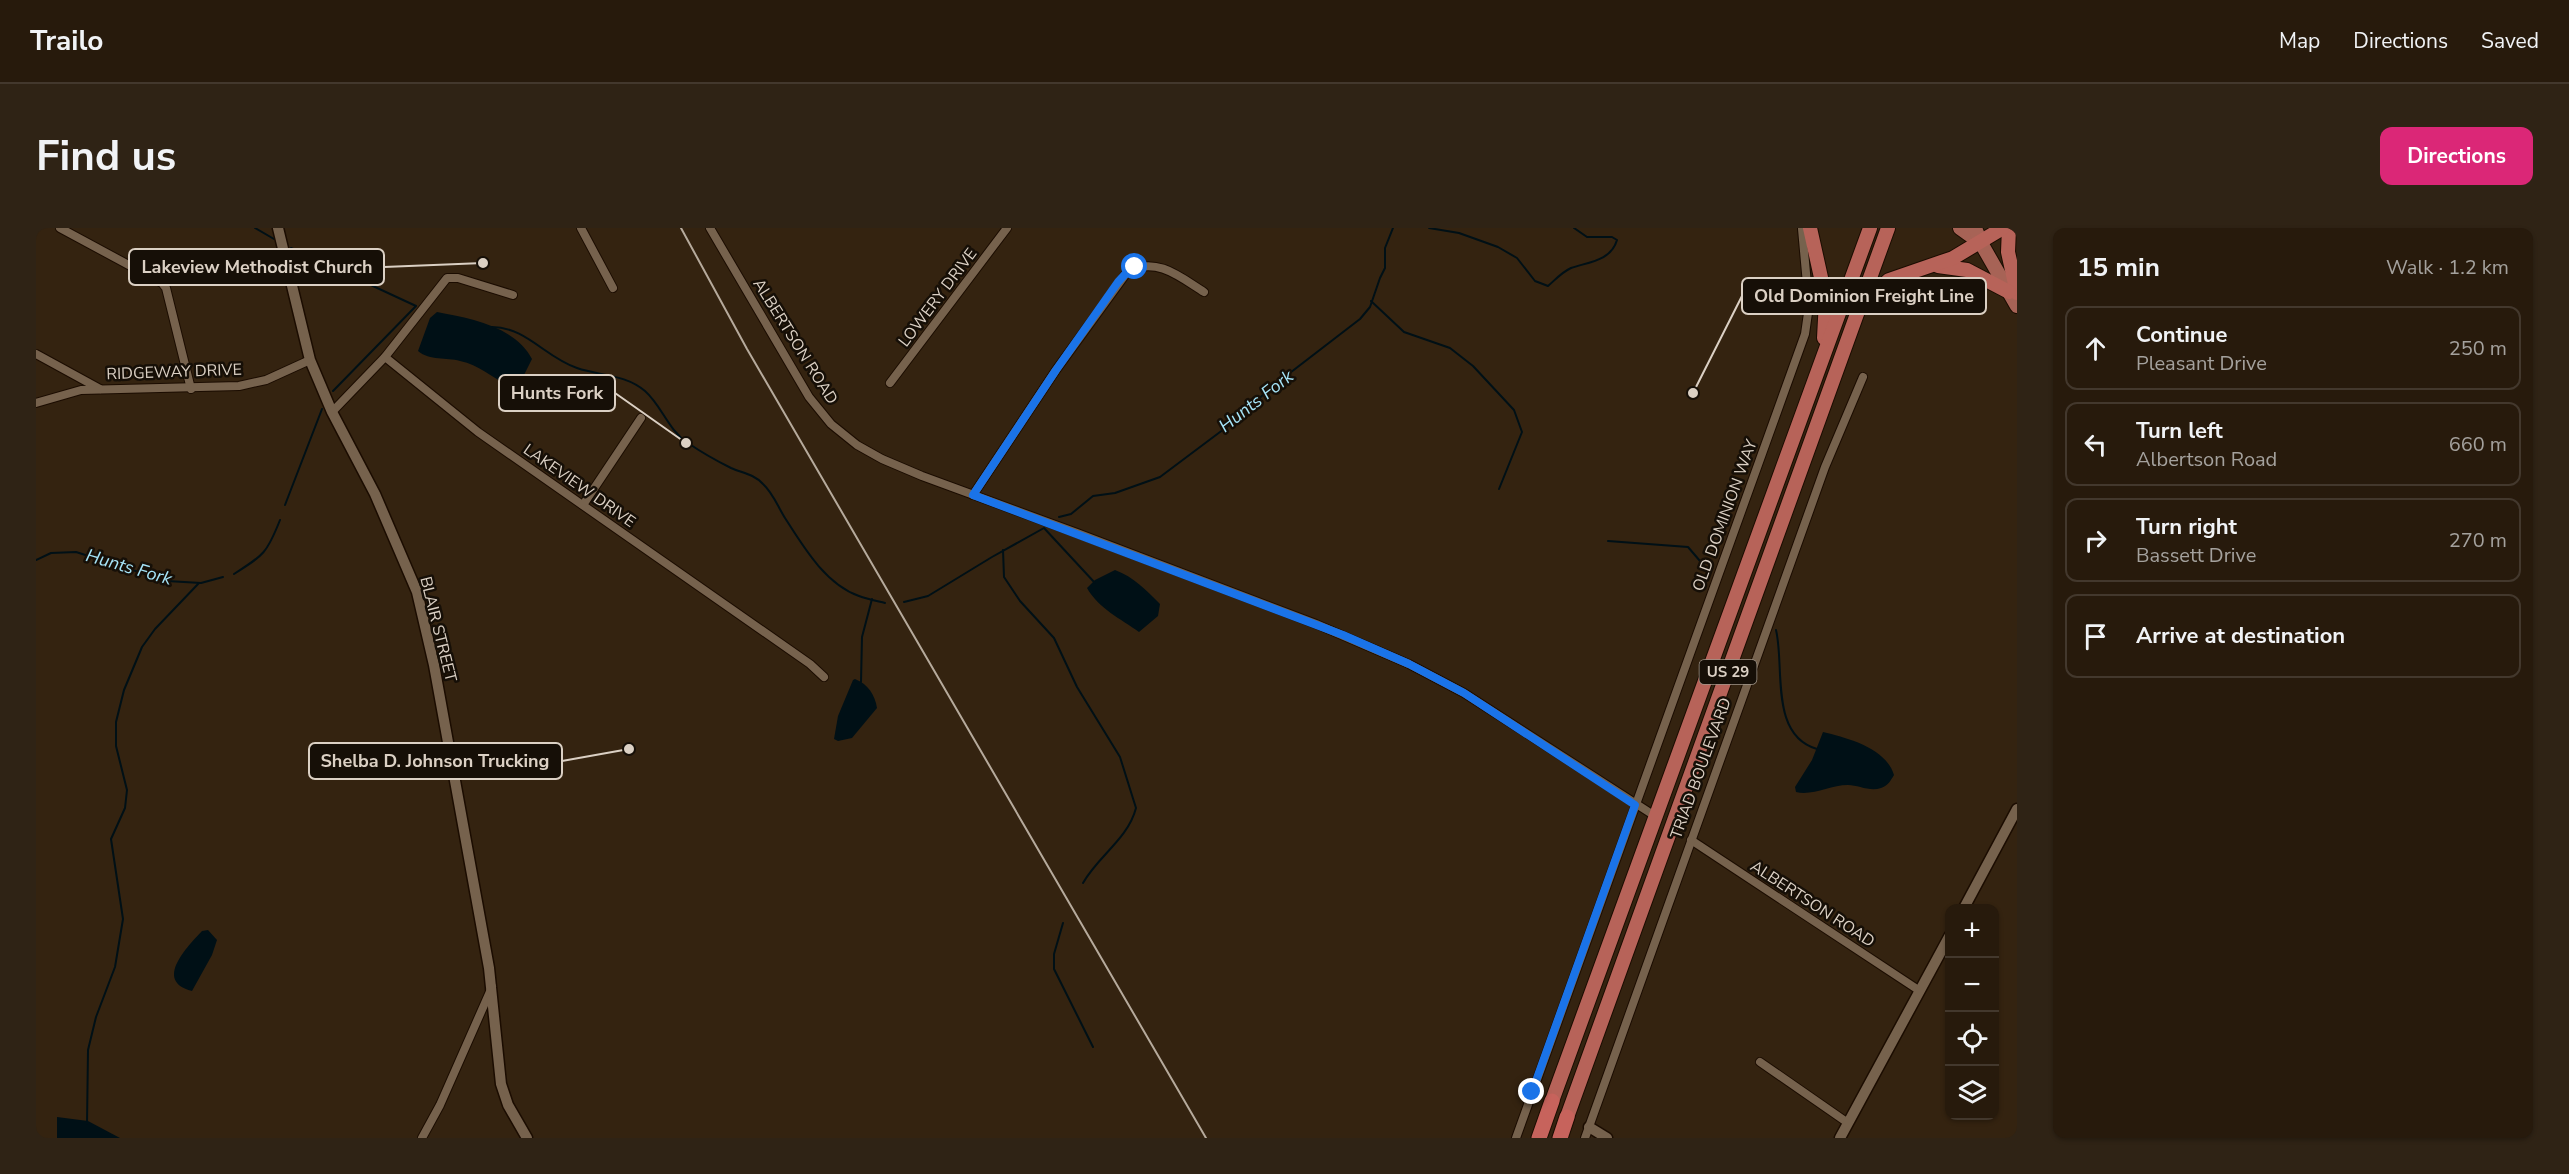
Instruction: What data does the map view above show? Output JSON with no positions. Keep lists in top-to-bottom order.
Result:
{
  "streets": {
    "highway": ["US 29"],
    "street": [
      "LOWERY DRIVE",
      "ALBERTSON ROAD",
      "RIDGEWAY DRIVE",
      "LAKEVIEW DRIVE",
      "OLD DOMINION WAY",
      "BLAIR STREET",
      "TRIAD BOULEVARD"
    ]
  },
  "crossings": [
    ["ALBERTSON ROAD", "OLD DOMINION WAY"],
    ["ALBERTSON ROAD", "US 29"],
    ["ALBERTSON ROAD", "TRIAD BOULEVARD"],
    ["RIDGEWAY DRIVE", "BLAIR STREET"]
  ],
  "water": ["Hunts Fork"],
  "places": [
    "Lakeview Methodist Church",
    "Old Dominion Freight Line",
    "Hunts Fork",
    "Shelba D. Johnson Trucking"
  ],
  "page": {
    "header": "Trailo",
    "nav": ["Map", "Directions", "Saved"],
    "buttons": "Directions",
    "title": "Find us",
    "heading": ["15 min", "Walk · 1.2 km"],
    "list": [
      ["Continue", "Pleasant Drive", "250 m"],
      ["Turn left", "Albertson Road", "660 m"],
      ["Turn right", "Bassett Drive", "270 m"],
      "Arrive at destination"
    ],
    "map_buttons": ["+", "−"]
  }
}
